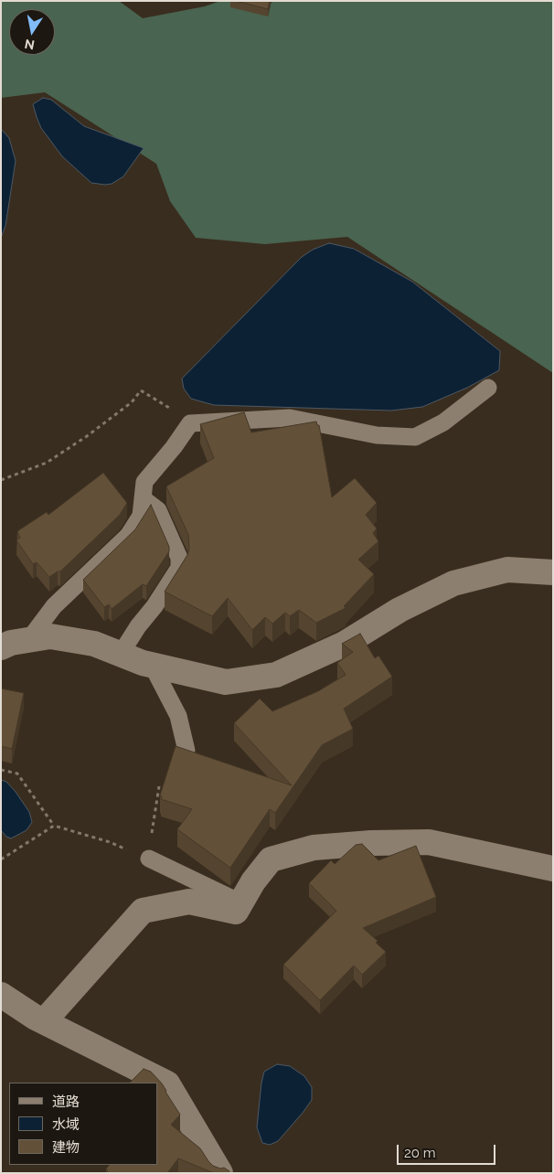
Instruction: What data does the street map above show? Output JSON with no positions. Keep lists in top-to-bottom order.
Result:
{
  "legend": ["道路", "水域", "建物"],
  "scale_bar": "20 m",
  "north": "bottom"
}
